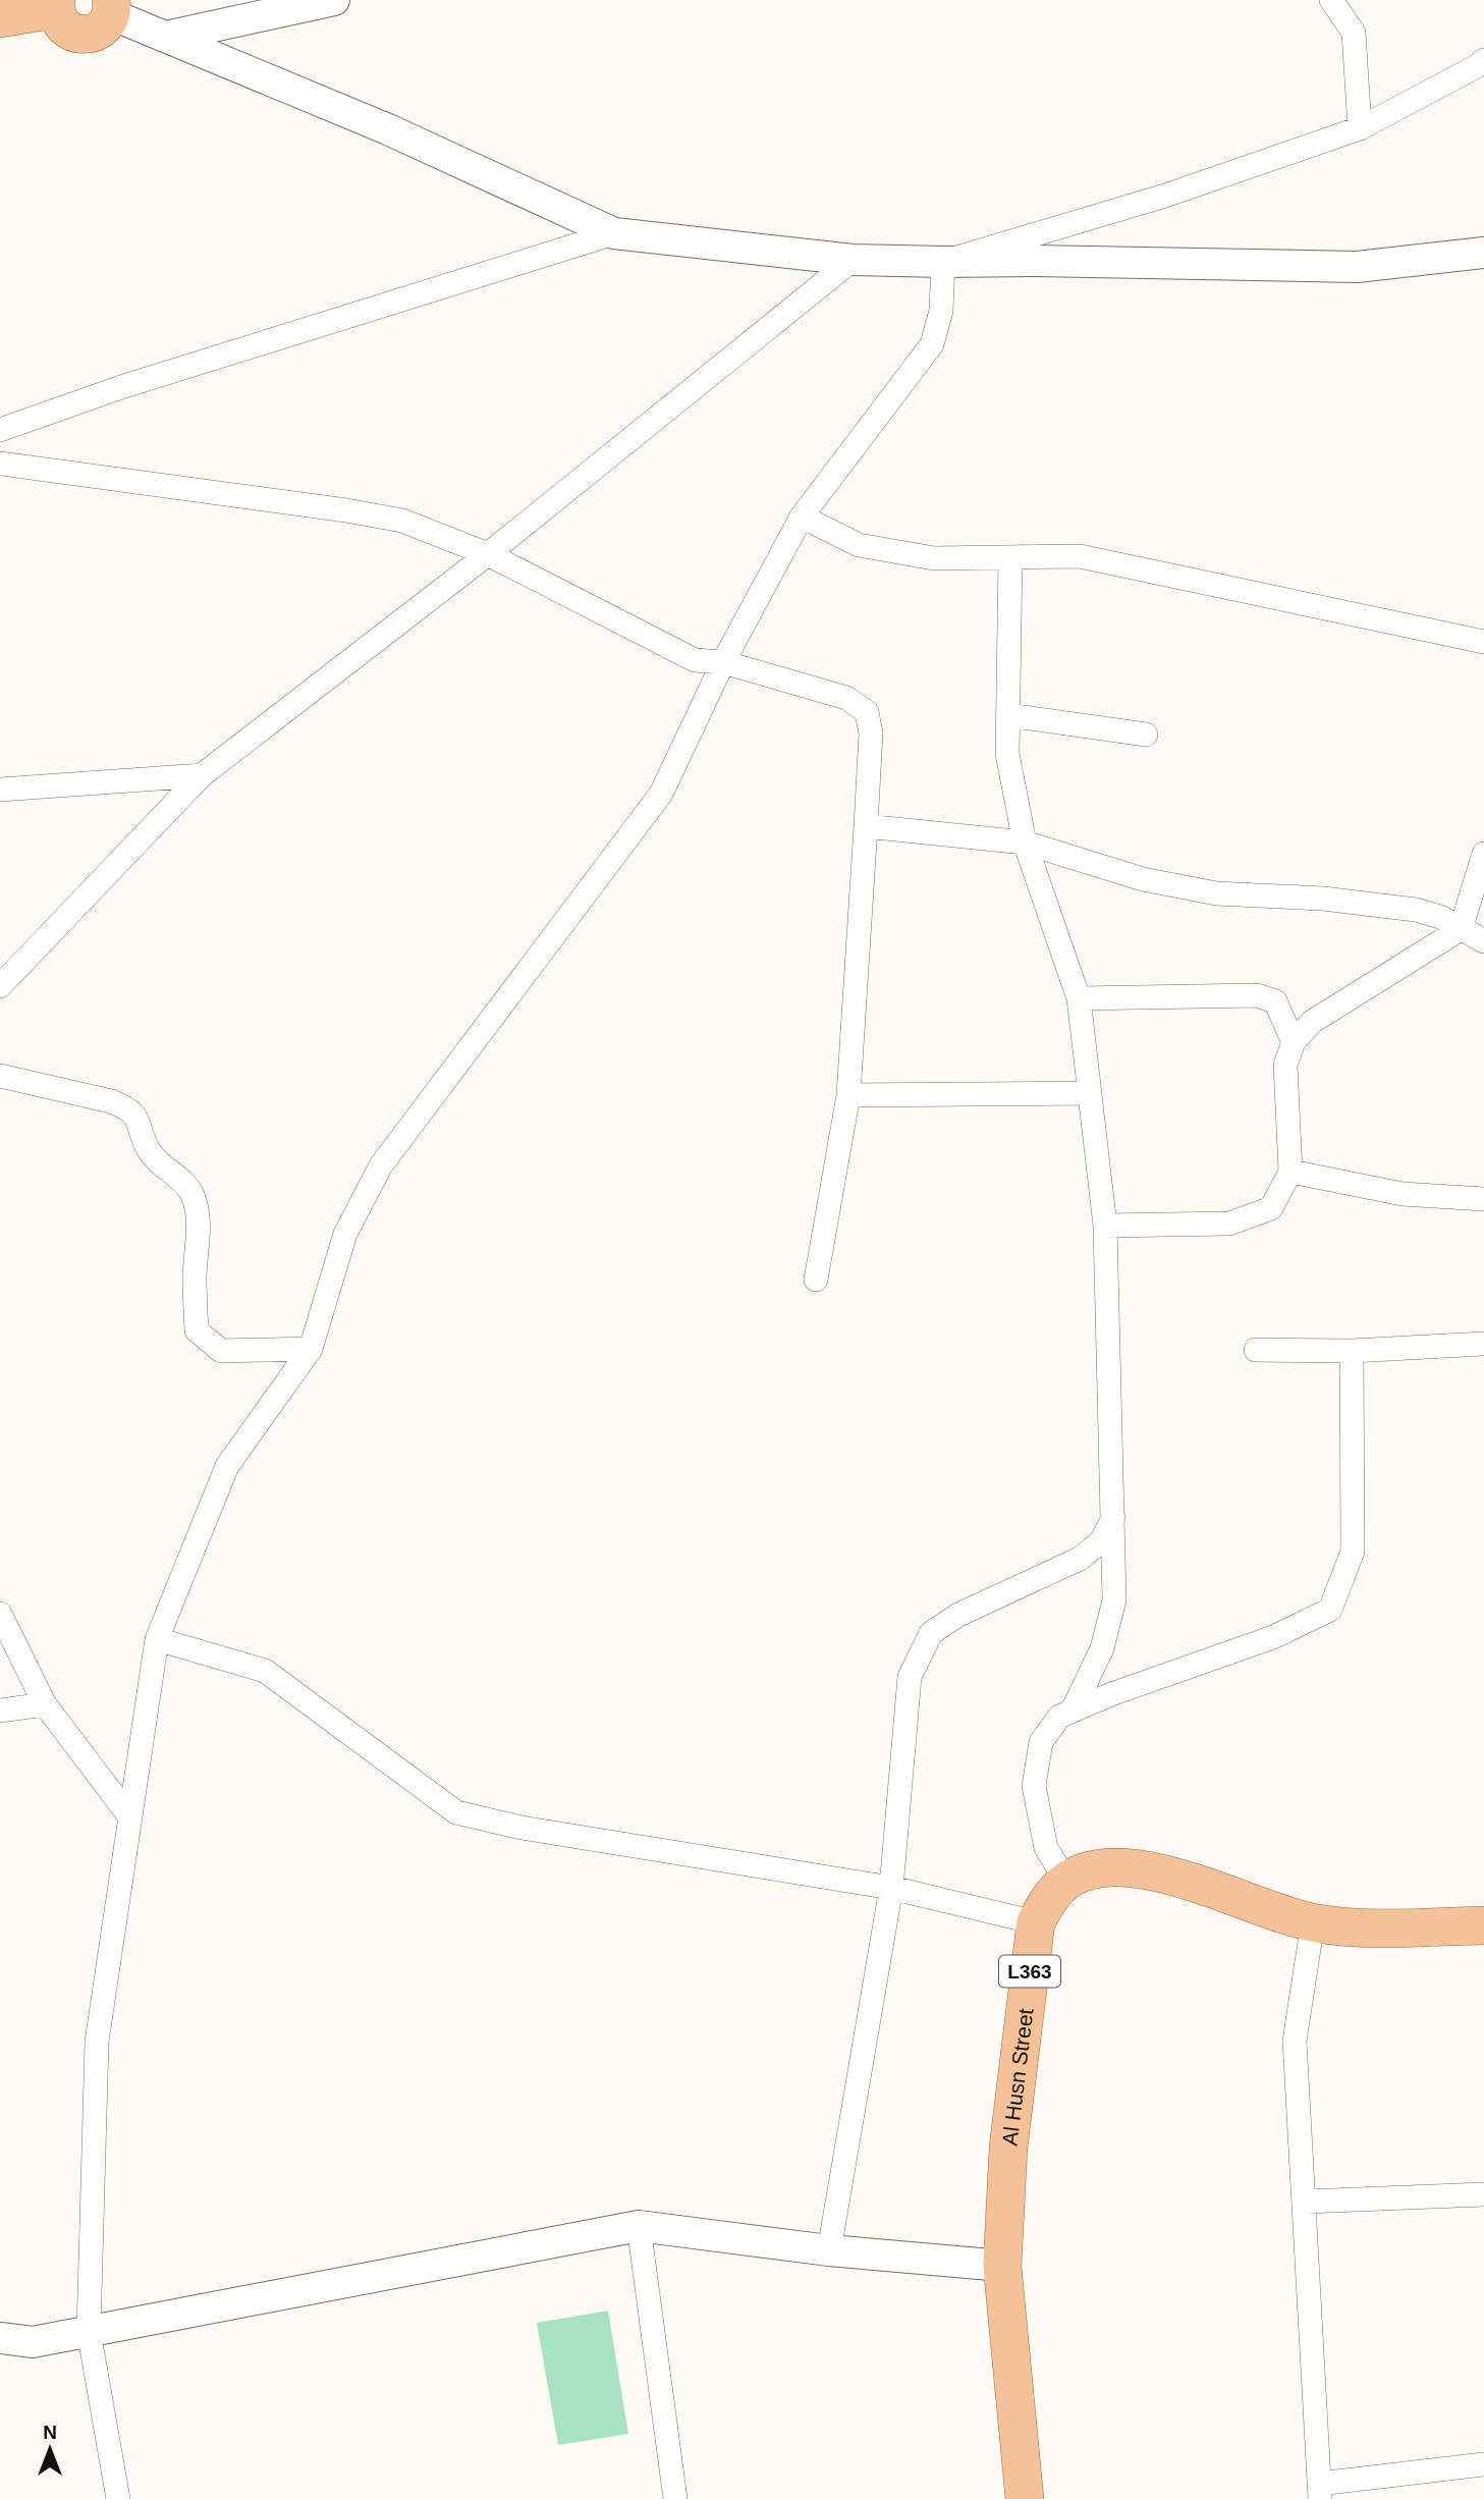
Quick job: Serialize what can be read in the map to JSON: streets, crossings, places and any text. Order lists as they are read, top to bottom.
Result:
{
  "streets": {
    "main road": ["L363", "Al Husn Street"]
  },
  "north": "top"
}
